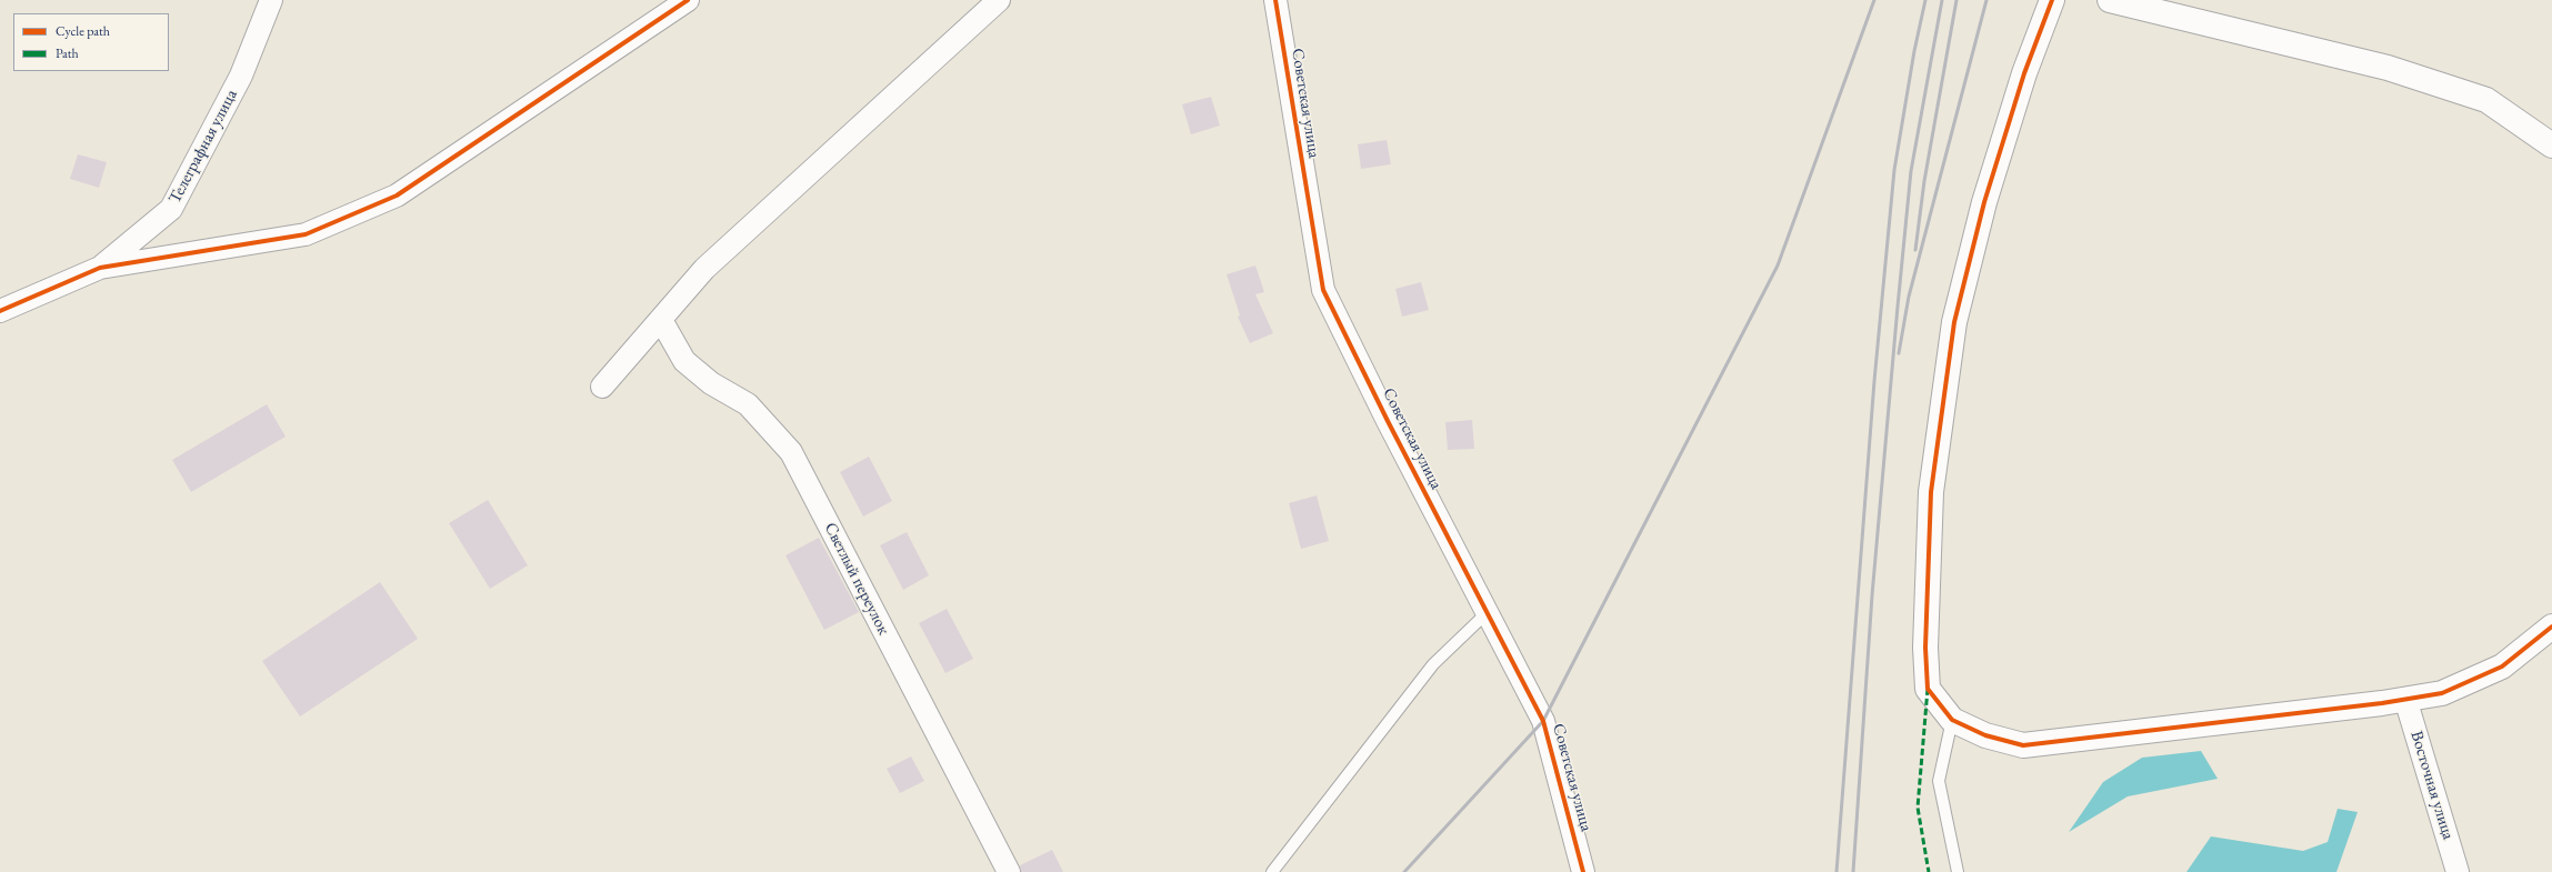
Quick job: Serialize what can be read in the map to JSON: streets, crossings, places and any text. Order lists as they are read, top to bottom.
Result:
{
  "streets": {
    "street": [
      "Советская улица",
      "Телеграфная улица",
      "Светлый переулок",
      "Восточная улица"
    ]
  },
  "legend": ["Cycle path", "Path"]
}
